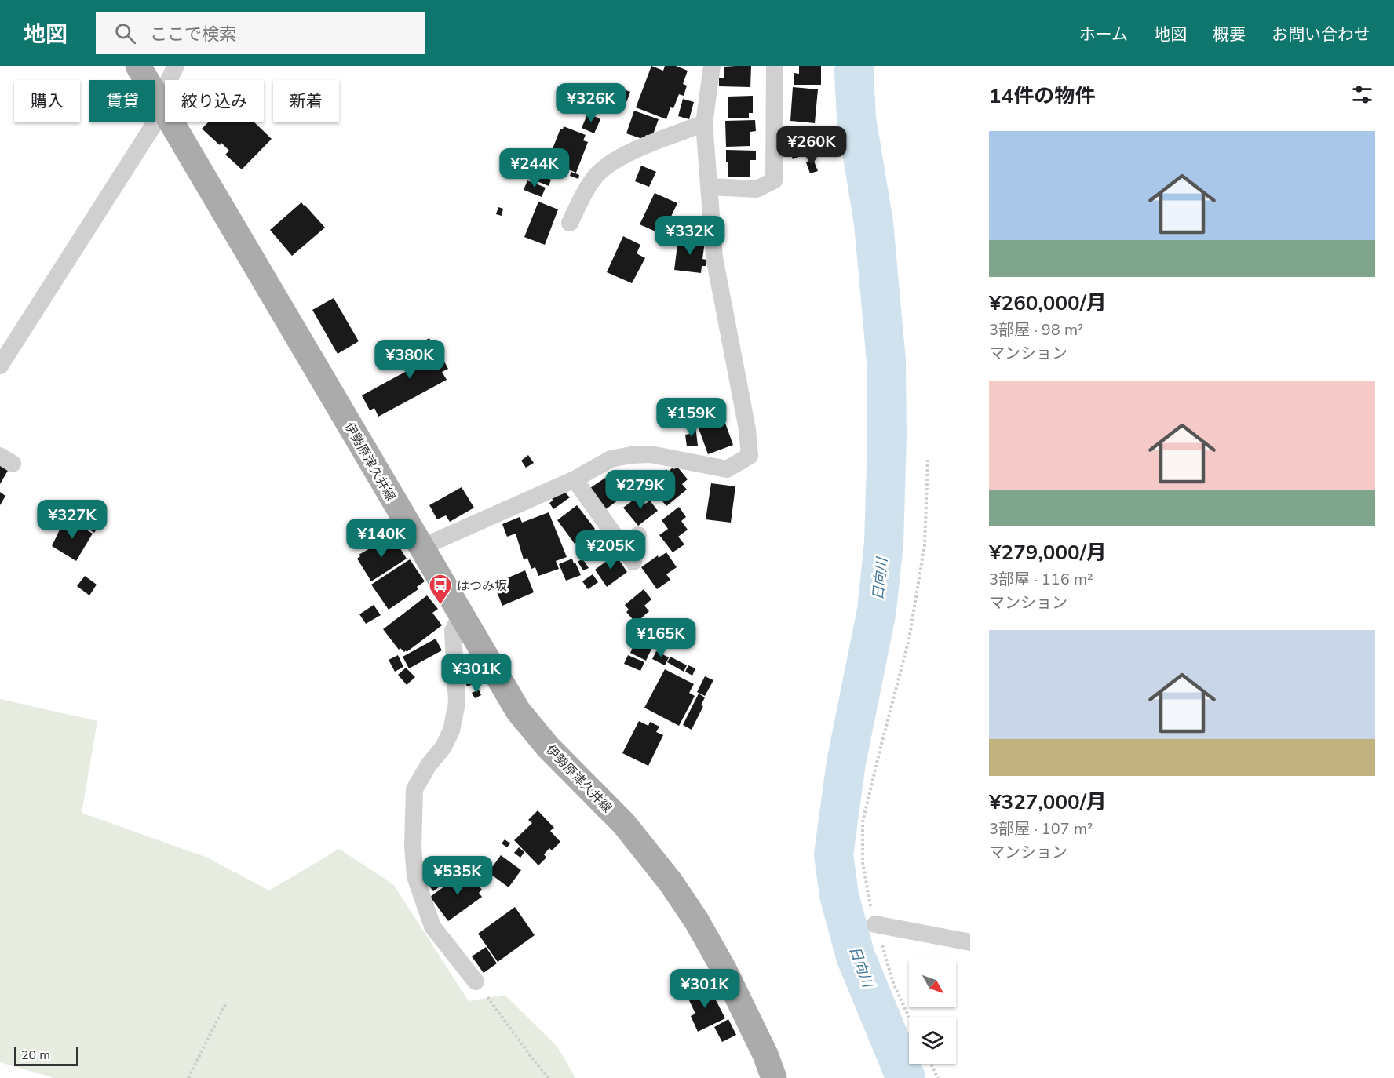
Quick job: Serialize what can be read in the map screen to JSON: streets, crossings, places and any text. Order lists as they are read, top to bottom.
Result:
{
  "streets": {
    "main road": ["伊勢原津久井線"]
  },
  "water": ["日向川"],
  "places": {
    "bus stop": ["はつみ坂"]
  },
  "scale_bar": "20 m",
  "north": "bottom right",
  "page": {
    "header": "地図",
    "search": "ここで検索",
    "nav": [
      "ホーム",
      "地図",
      "概要",
      "お問い合わせ"
    ],
    "heading": "14件の物件",
    "chip": [
      "購入",
      "賃貸",
      "絞り込み",
      "新着"
    ],
    "price": [
      "¥326K",
      "¥260K",
      "¥244K",
      "¥332K",
      "¥380K",
      "¥159K",
      "¥279K",
      "¥327K",
      "¥140K",
      "¥205K",
      "¥165K",
      "¥301K",
      "¥535K",
      "¥301K"
    ],
    "list": [
      {
        "name": "¥260,000/月",
        "note": "3部屋 · 98 m² · マンション"
      },
      {
        "name": "¥279,000/月",
        "note": "3部屋 · 116 m² · マンション"
      },
      {
        "name": "¥327,000/月",
        "note": "3部屋 · 107 m² · マンション"
      }
    ],
    "scale": "20 m"
  }
}
